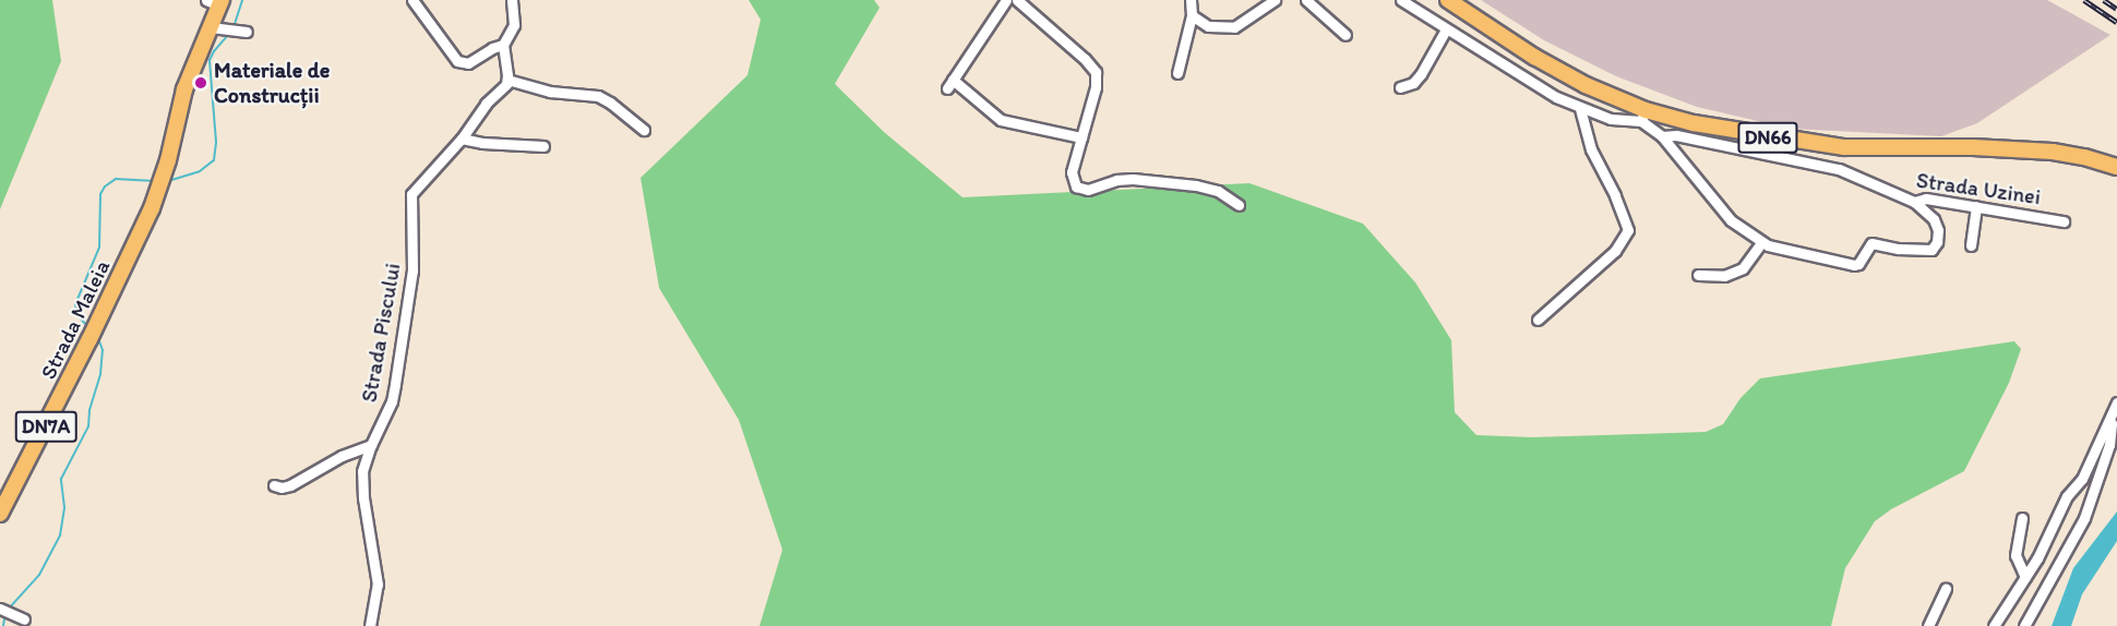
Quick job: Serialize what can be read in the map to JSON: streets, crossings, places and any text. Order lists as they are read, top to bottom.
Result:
{
  "streets": {
    "main road": ["DN66", "Strada Maleia", "DN7A"],
    "street": ["Strada Uzinei", "Strada Piscului"]
  },
  "crossings": [
    ["Strada Maleia", "DN7A"]
  ],
  "places": ["Materiale de Construcții"]
}
